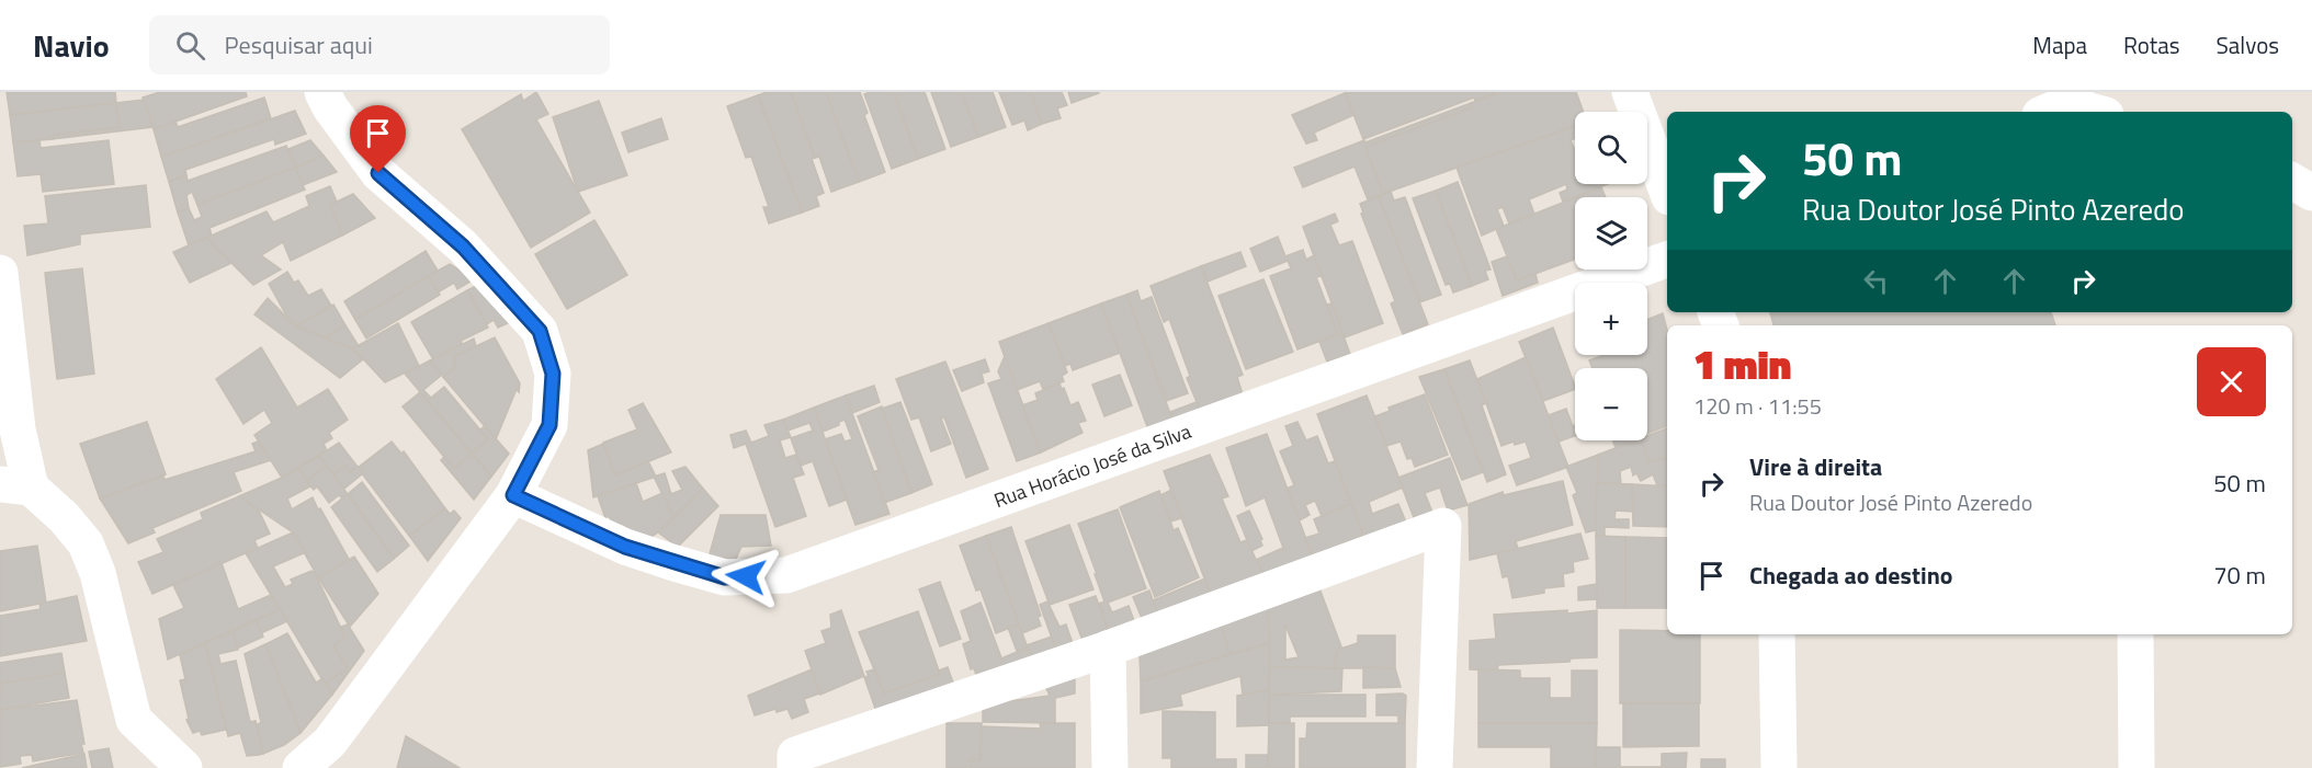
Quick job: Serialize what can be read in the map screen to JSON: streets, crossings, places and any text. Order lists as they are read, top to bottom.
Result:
{
  "streets": {
    "street": ["Rua Horácio José da Silva"]
  },
  "page": {
    "header": "Navio",
    "search": "Pesquisar aqui",
    "nav": ["Mapa", "Rotas", "Salvos"],
    "map_buttons": ["+", "−"],
    "turn": ["50 m", "Rua Doutor José Pinto Azeredo"],
    "heading": ["1 min", "120 m · 11:55"],
    "list": [
      {
        "name": "Vire à direita",
        "note": "Rua Doutor José Pinto Azeredo",
        "value": "50 m"
      },
      {
        "name": "Chegada ao destino",
        "value": "70 m"
      }
    ]
  }
}
